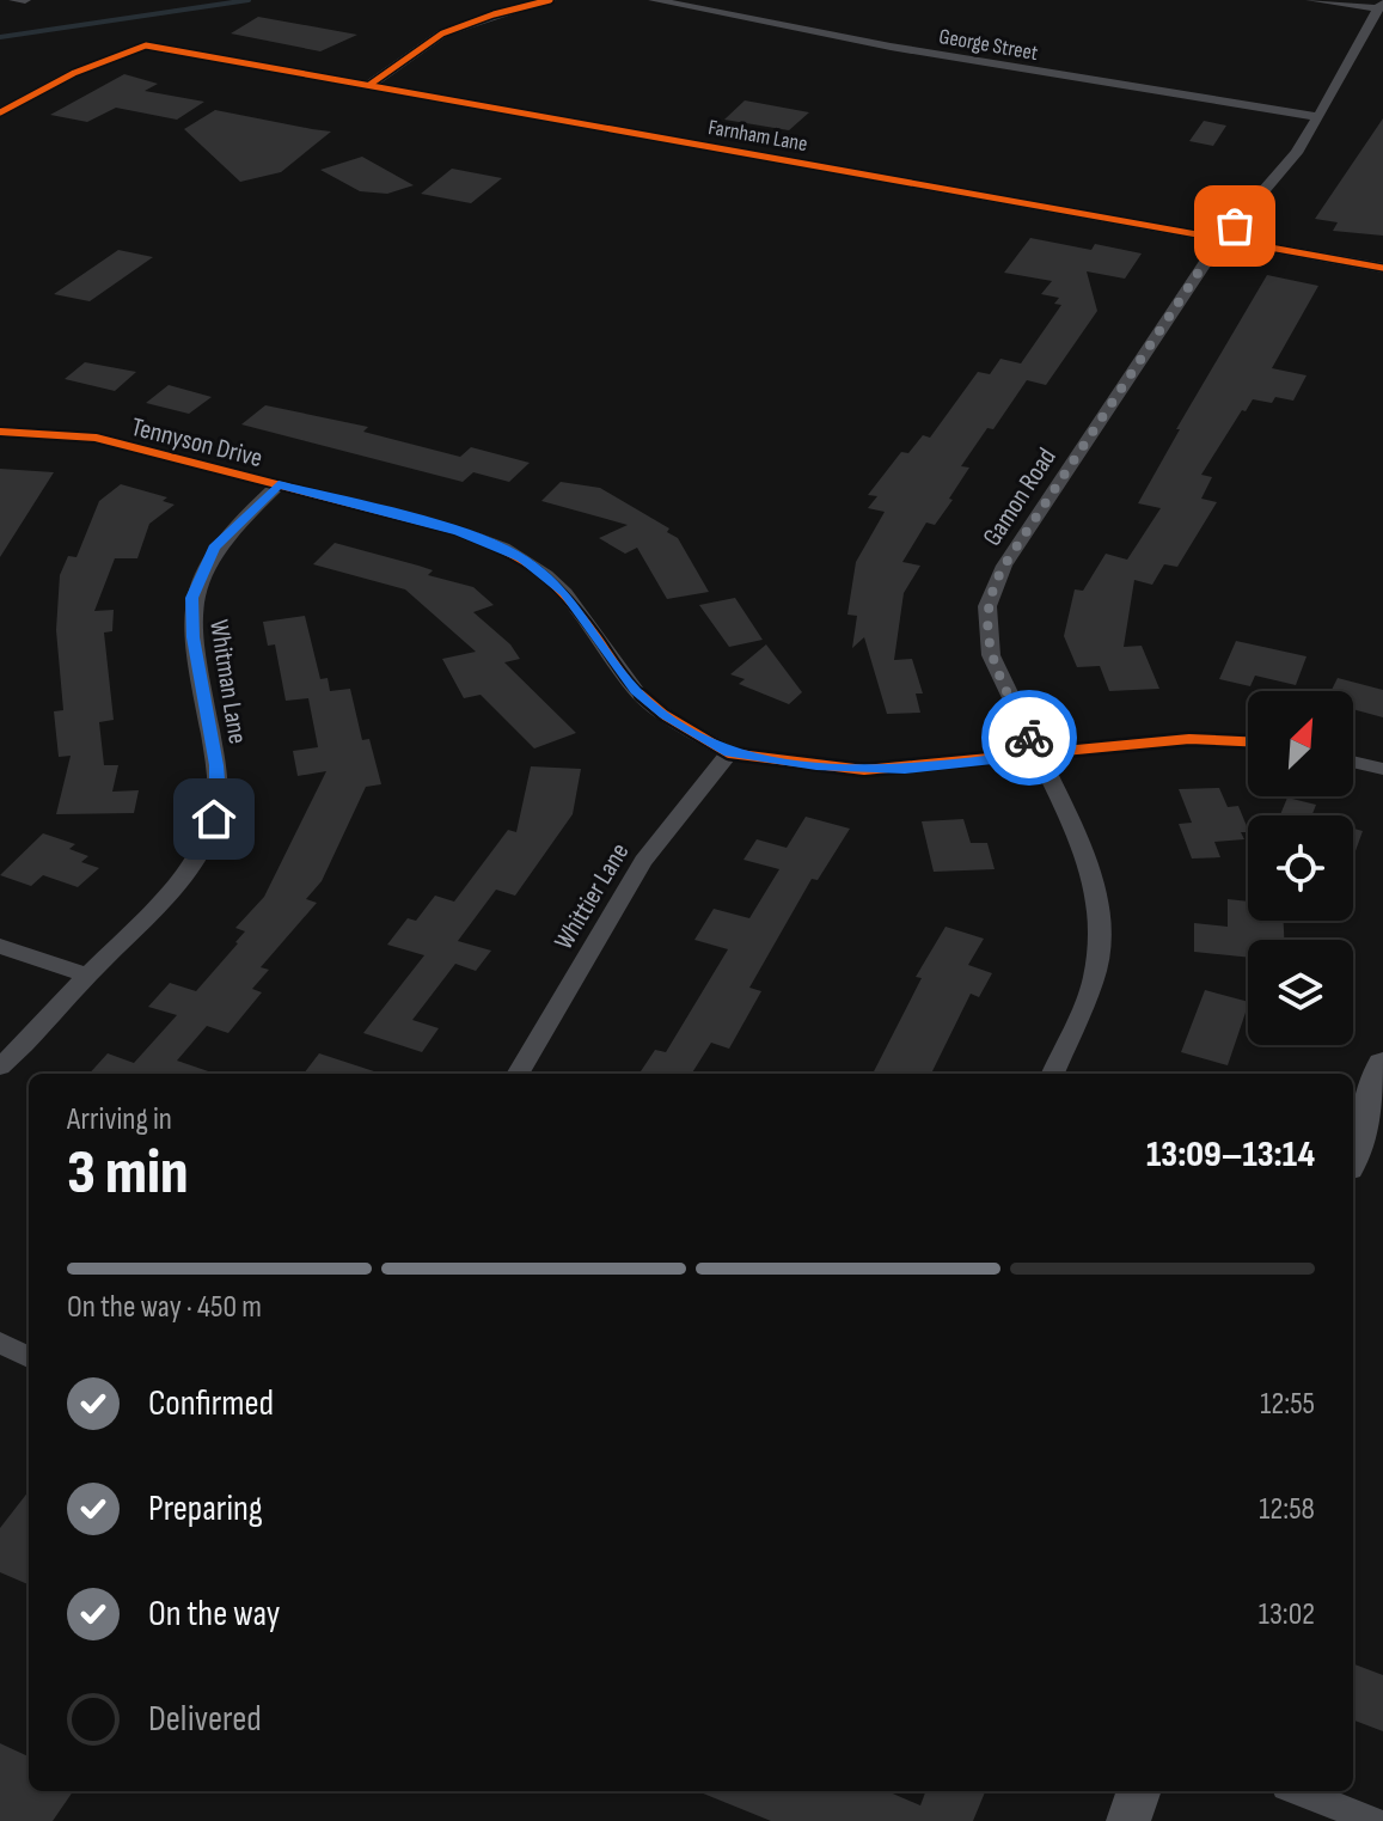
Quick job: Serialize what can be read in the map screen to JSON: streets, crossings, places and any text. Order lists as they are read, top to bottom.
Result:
{
  "streets": {
    "street": [
      "George Street",
      "Farnham Lane",
      "Tennyson Drive",
      "Gamon Road",
      "Whitman Lane",
      "Whittier Lane"
    ]
  },
  "crossings": [
    ["George Street", "Gamon Road"],
    ["Farnham Lane", "Gamon Road"],
    ["Tennyson Drive", "Gamon Road"],
    ["Tennyson Drive", "Whitman Lane"],
    ["Tennyson Drive", "Whittier Lane"]
  ],
  "north": "top right",
  "page": {
    "heading": ["3 min", "Arriving in", "13:09–13:14"],
    "bar": "On the way · 450 m",
    "list": [
      ["Confirmed", "12:55"],
      ["Preparing", "12:58"],
      ["On the way", "13:02"],
      "Delivered"
    ]
  }
}
